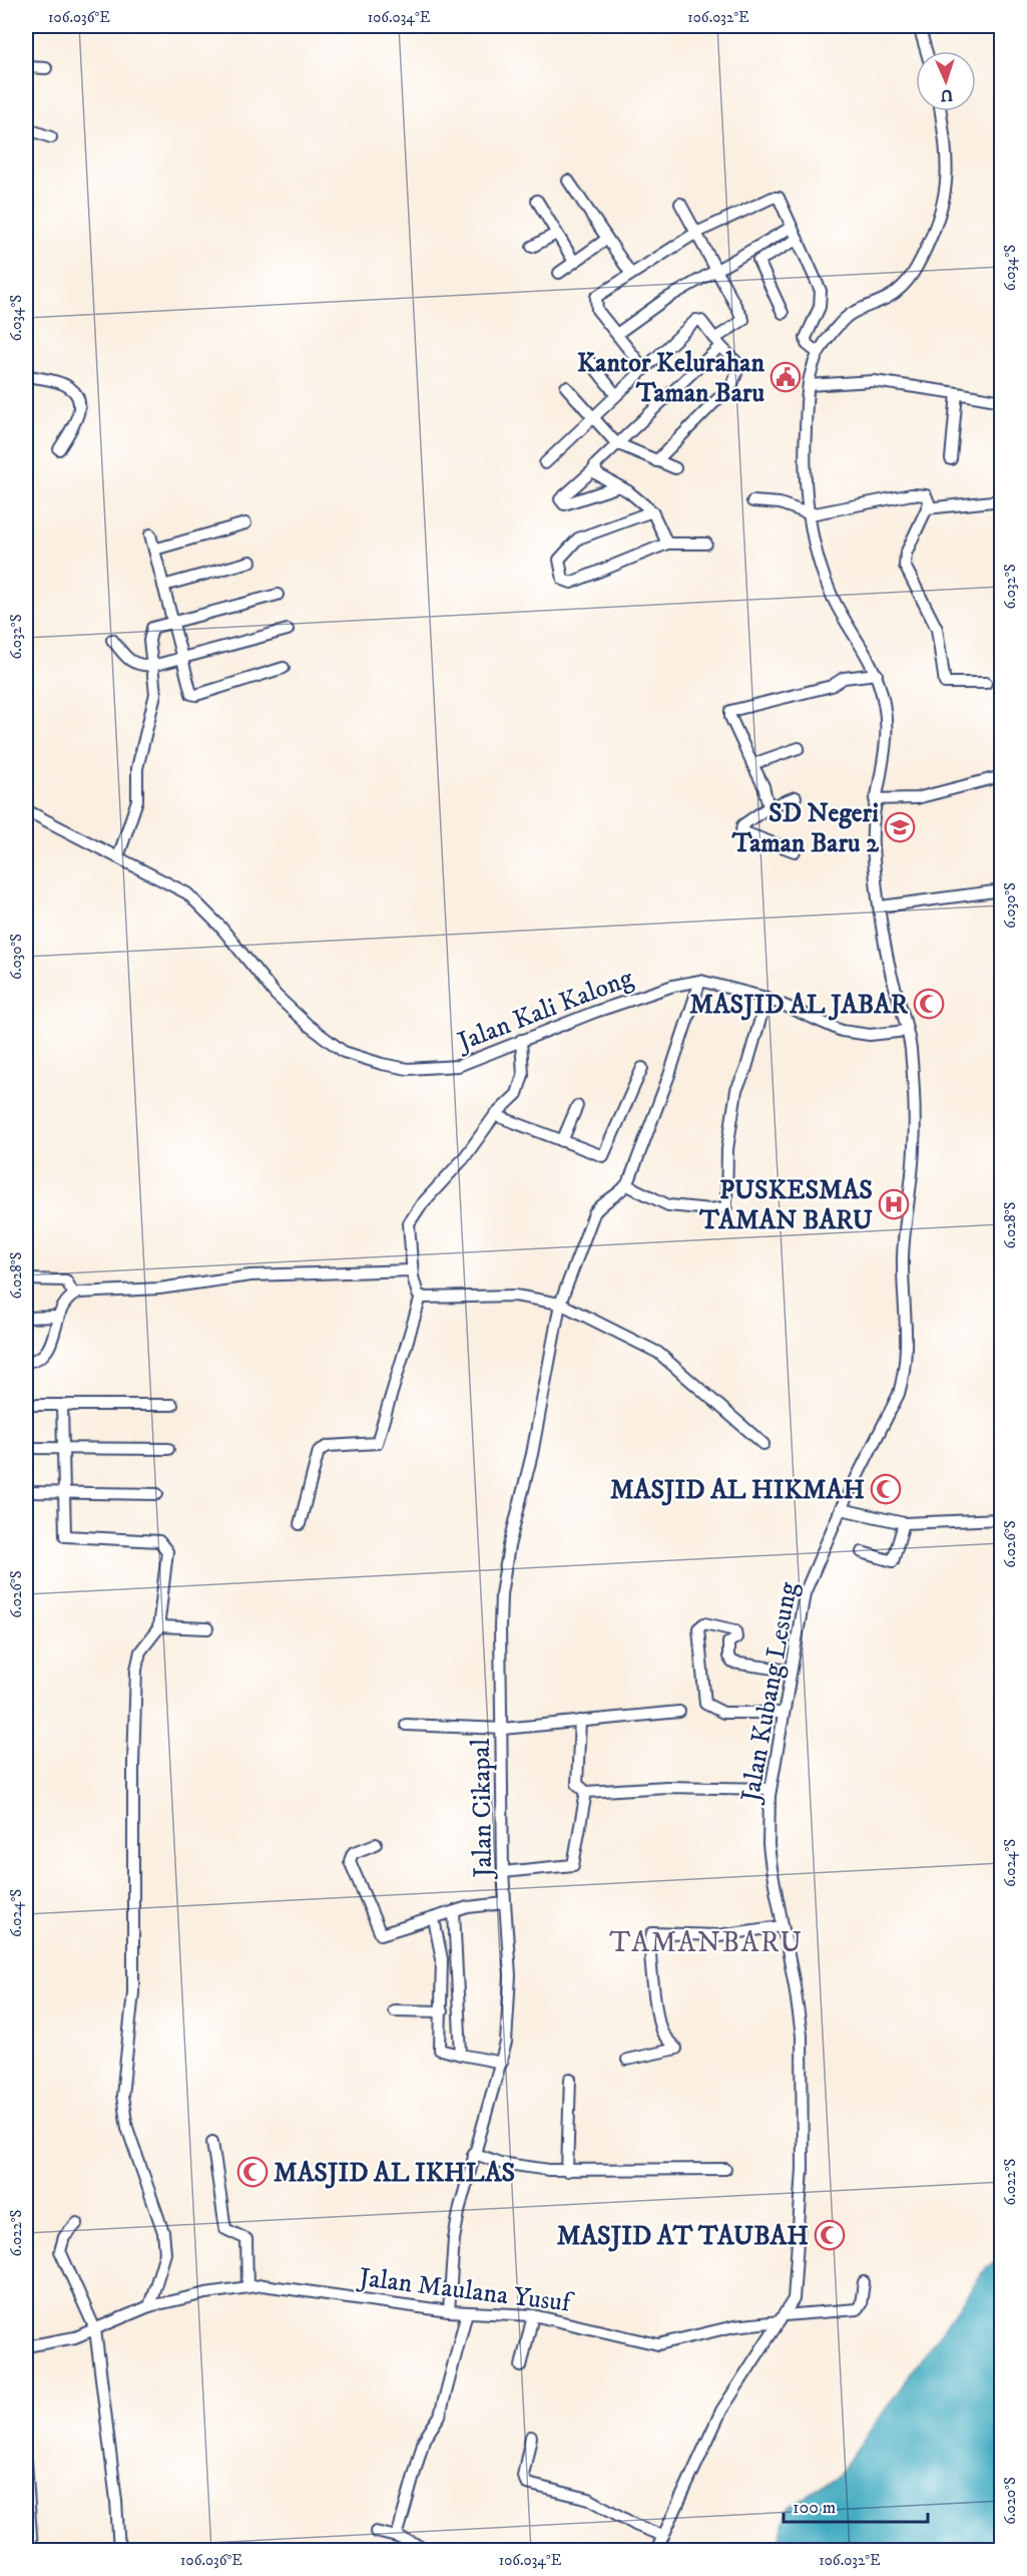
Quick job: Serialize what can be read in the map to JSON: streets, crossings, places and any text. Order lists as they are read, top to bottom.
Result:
{
  "streets": {
    "street": [
      "Jalan Kali Kalong",
      "Jalan Kubang Lesung",
      "Jalan Cikapal",
      "Jalan Maulana Yusuf"
    ]
  },
  "crossings": [
    ["Jalan Kali Kalong", "Jalan Kubang Lesung"],
    ["Jalan Kubang Lesung", "Jalan Maulana Yusuf"],
    ["Jalan Cikapal", "Jalan Maulana Yusuf"]
  ],
  "districts": ["TAMANBARU"],
  "places": {
    "public building": ["Kantor Kelurahan Taman Baru"],
    "school or university": ["SD Negeri Taman Baru 2"],
    "mosque": [
      "MASJID AL JABAR",
      "MASJID AL HIKMAH",
      "MASJID AL IKHLAS",
      "MASJID AT TAUBAH"
    ],
    "hospital": ["PUSKESMAS TAMAN BARU"]
  },
  "scale_bar": "100 m",
  "north": "bottom",
  "coordinates": [
    "106.036°E",
    "106.034°E",
    "106.032°E",
    "6.034°S",
    "6.032°S",
    "6.030°S",
    "6.028°S",
    "6.026°S",
    "6.024°S",
    "6.022°S",
    "6.020°S"
  ]
}
